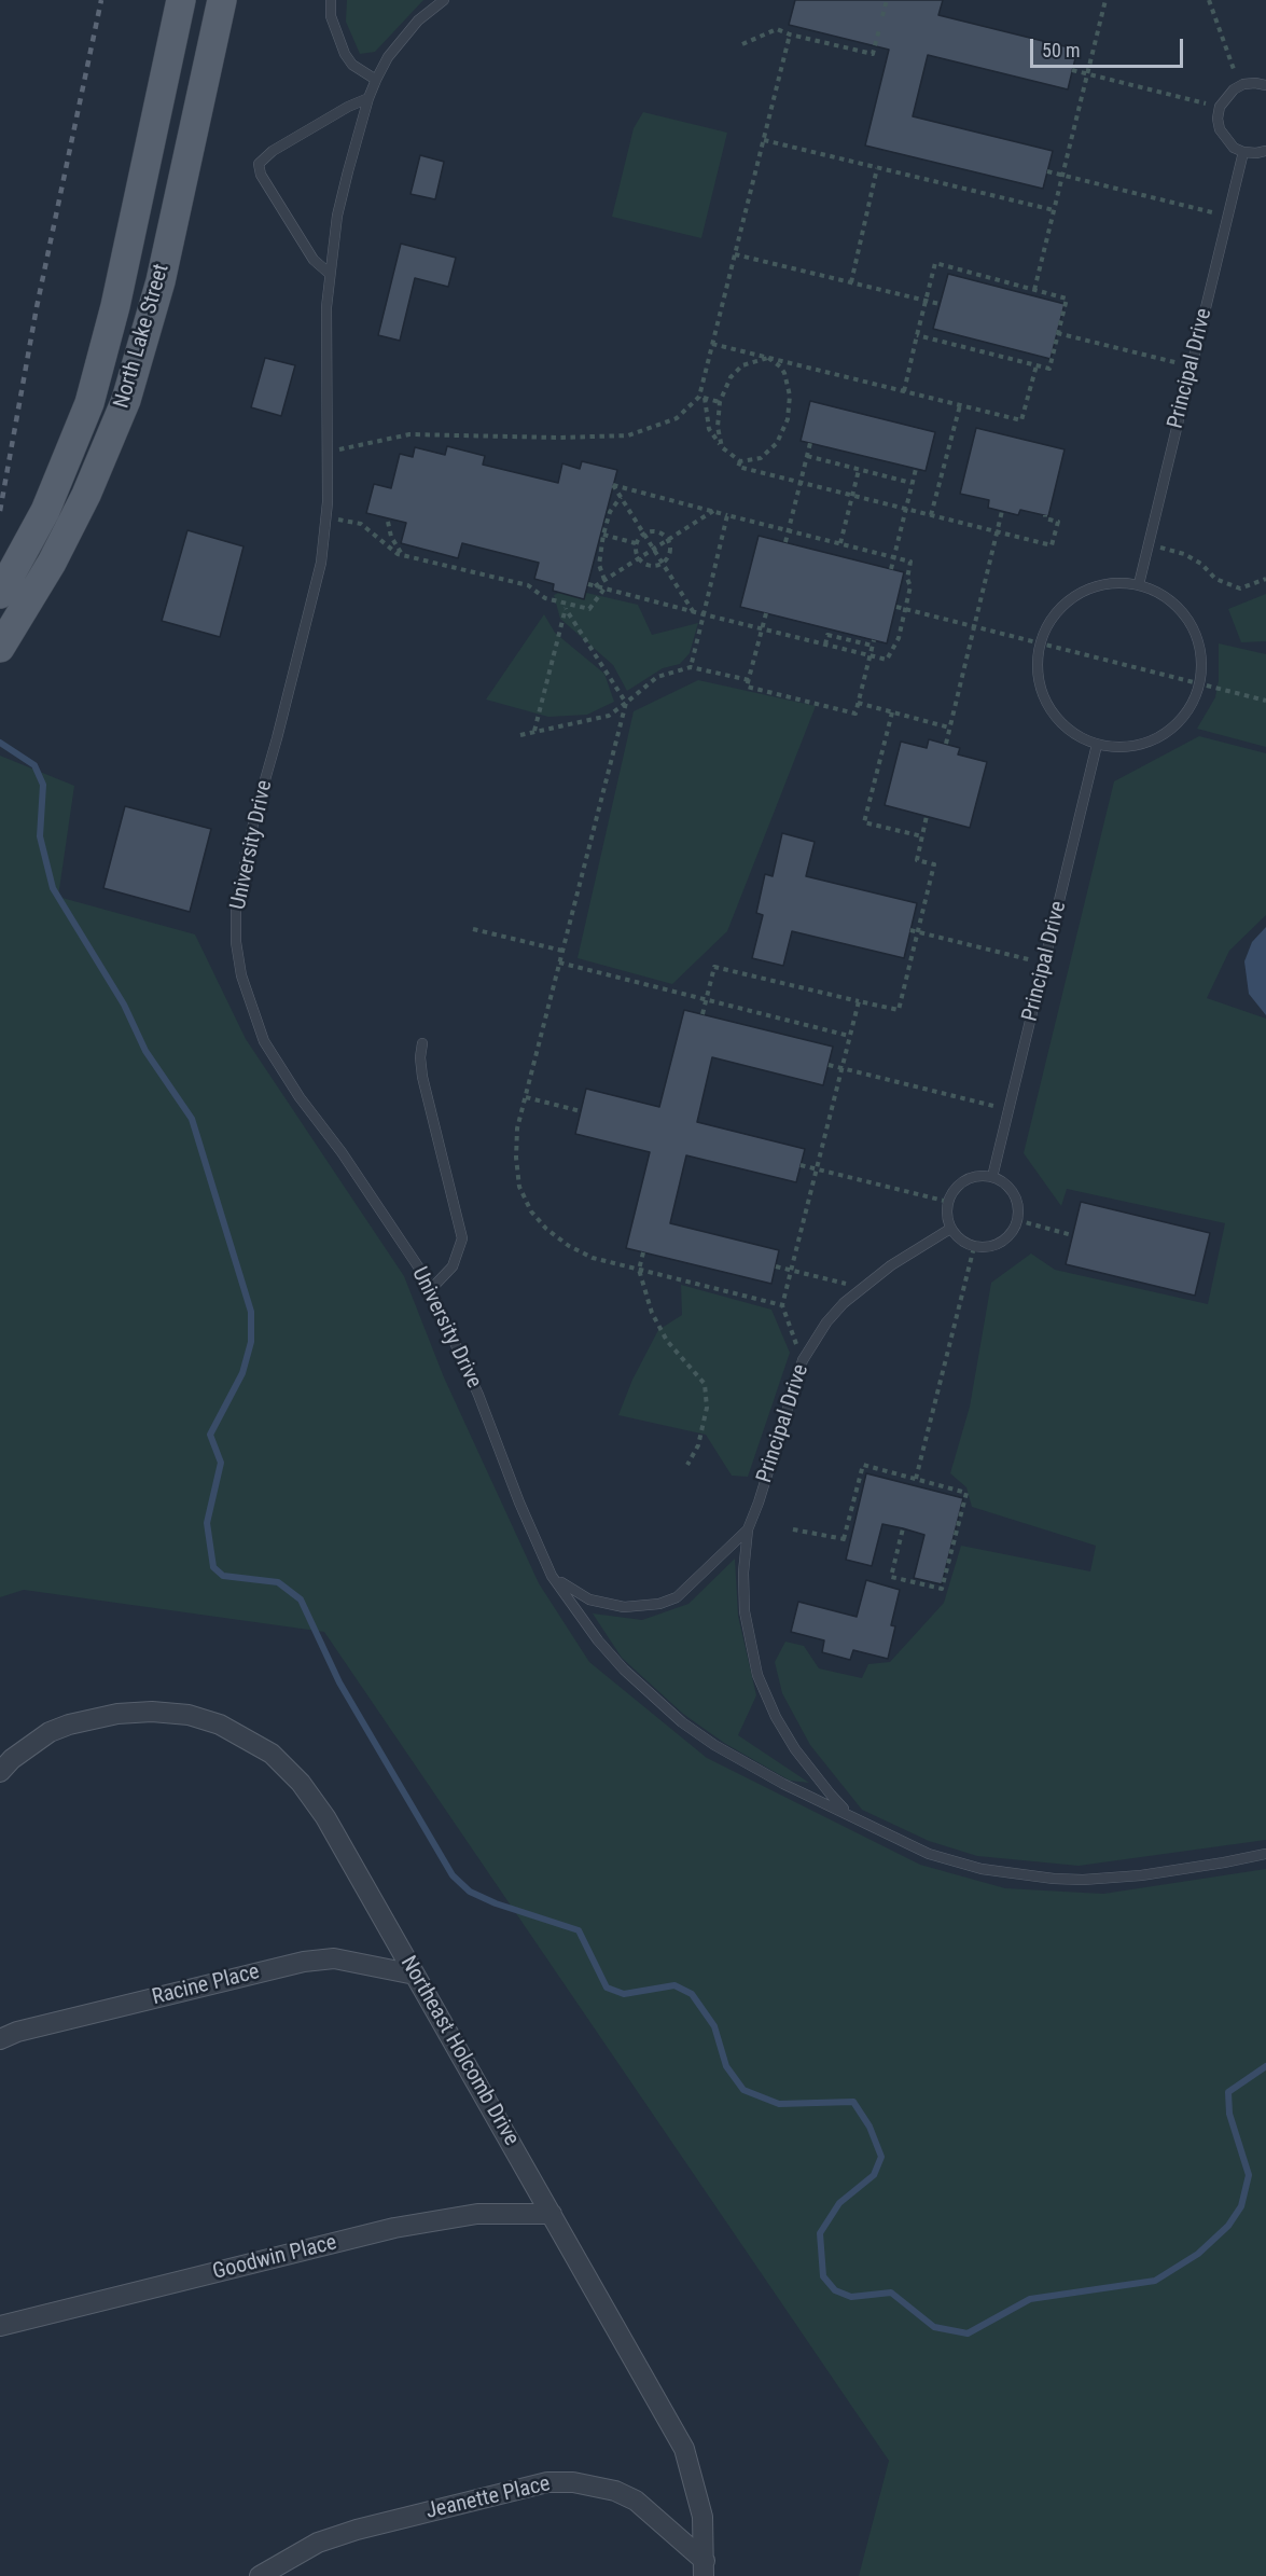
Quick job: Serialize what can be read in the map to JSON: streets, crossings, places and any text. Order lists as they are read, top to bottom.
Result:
{
  "streets": {
    "main road": ["North Lake Street"],
    "street": [
      "Racine Place",
      "Northeast Holcomb Drive",
      "Goodwin Place",
      "Jeanette Place"
    ],
    "lane": ["Principal Drive", "University Drive"]
  },
  "crossings": [
    ["Racine Place", "Northeast Holcomb Drive"],
    ["Northeast Holcomb Drive", "Goodwin Place"],
    ["Northeast Holcomb Drive", "Jeanette Place"]
  ],
  "scale_bar": "50 m"
}
